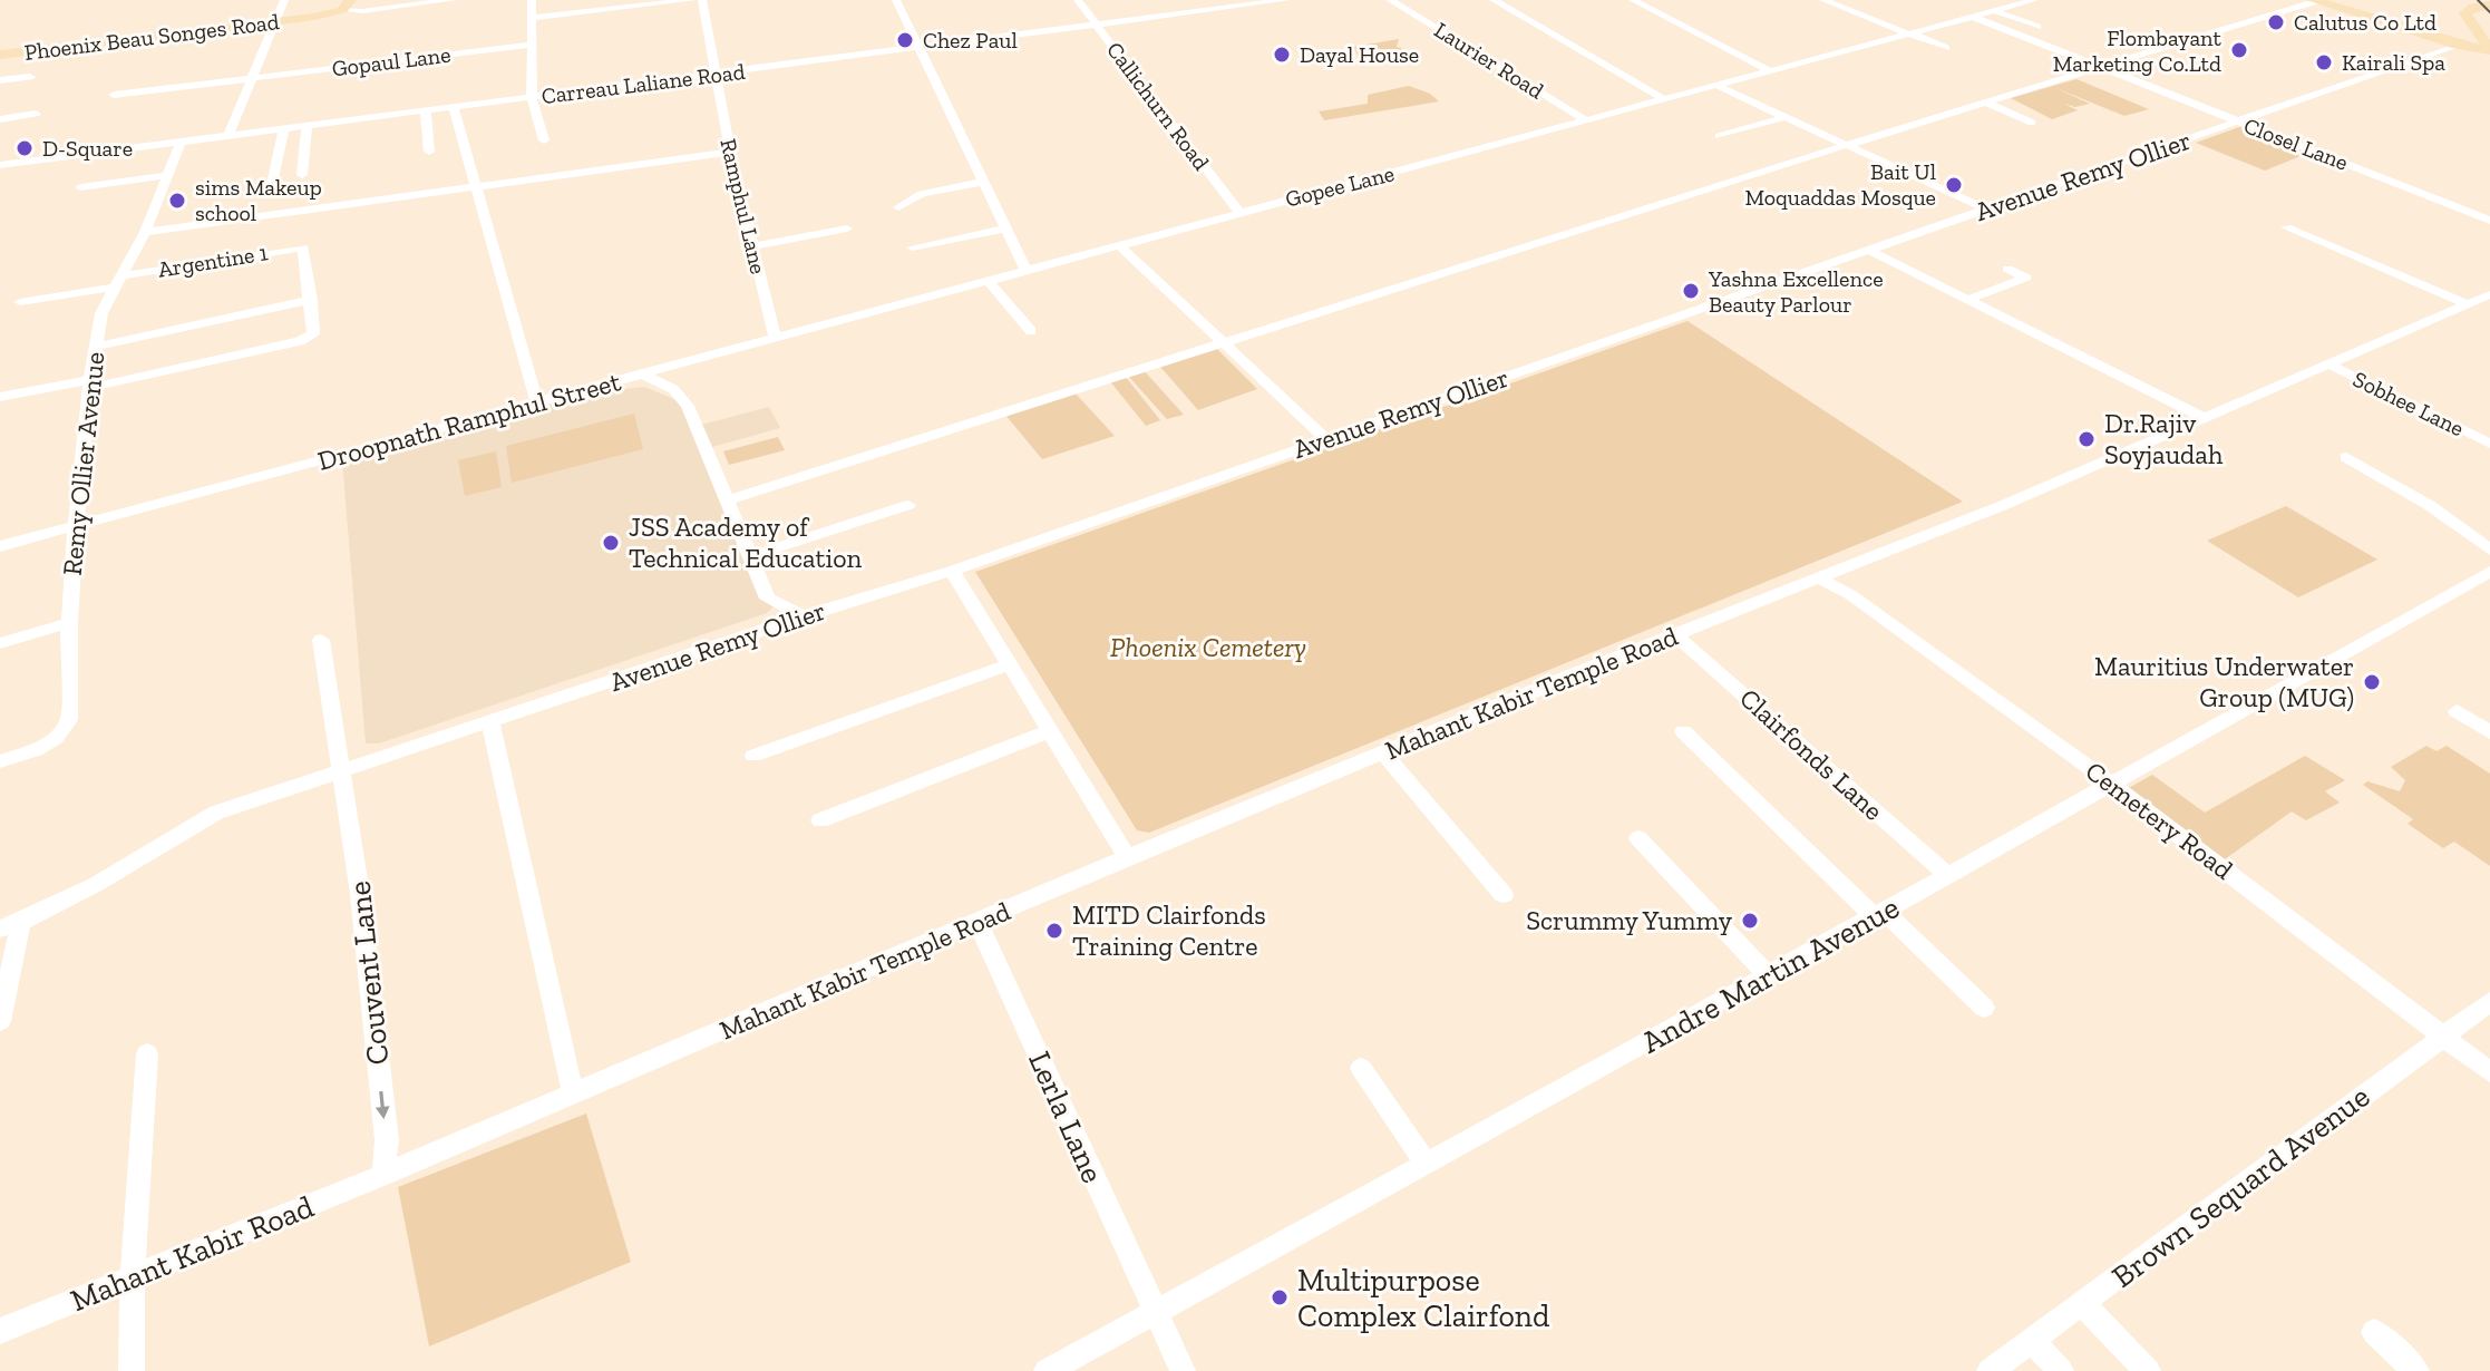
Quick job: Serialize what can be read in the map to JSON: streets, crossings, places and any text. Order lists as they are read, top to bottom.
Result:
{
  "streets": {
    "main road": ["Phoenix Beau Songes Road"],
    "street": [
      "Laurier Road",
      "Gopaul Lane",
      "Carreau Laliane Road",
      "Callichurn Road",
      "Closel Lane",
      "Avenue Remy Ollier",
      "Gopee Lane",
      "Ramphul Lane",
      "Argentine 1",
      "Sobhee Lane",
      "Droopnath Ramphul Street",
      "Remy Ollier Avenue",
      "Mahant Kabir Temple Road",
      "Clairfonds Lane",
      "Cemetery Road",
      "Couvent Lane",
      "Andre Martin Avenue",
      "Lerla Lane",
      "Brown Sequard Avenue",
      "Mahant Kabir Road"
    ]
  },
  "crossings": [
    ["Laurier Road", "Gopee Lane"],
    ["Carreau Laliane Road", "Callichurn Road"],
    ["Carreau Laliane Road", "Ramphul Lane"],
    ["Carreau Laliane Road", "Remy Ollier Avenue"],
    ["Callichurn Road", "Gopee Lane"],
    ["Closel Lane", "Avenue Remy Ollier"],
    ["Closel Lane", "Gopee Lane"],
    ["Avenue Remy Ollier", "Droopnath Ramphul Street"],
    ["Avenue Remy Ollier", "Couvent Lane"],
    ["Gopee Lane", "Ramphul Lane"],
    ["Gopee Lane", "Droopnath Ramphul Street"],
    ["Argentine 1", "Remy Ollier Avenue"],
    ["Sobhee Lane", "Mahant Kabir Temple Road"],
    ["Droopnath Ramphul Street", "Remy Ollier Avenue"],
    ["Mahant Kabir Temple Road", "Clairfonds Lane"],
    ["Mahant Kabir Temple Road", "Cemetery Road"],
    ["Mahant Kabir Temple Road", "Couvent Lane"],
    ["Mahant Kabir Temple Road", "Lerla Lane"],
    ["Mahant Kabir Temple Road", "Mahant Kabir Road"],
    ["Clairfonds Lane", "Andre Martin Avenue"],
    ["Cemetery Road", "Andre Martin Avenue"],
    ["Cemetery Road", "Brown Sequard Avenue"],
    ["Couvent Lane", "Mahant Kabir Road"],
    ["Andre Martin Avenue", "Lerla Lane"]
  ],
  "one_way": ["Couvent Lane"],
  "parks": ["Phoenix Cemetery"],
  "places": [
    "Calutus Co Ltd",
    "Chez Paul",
    "Flombayant Marketing Co.Ltd",
    "Dayal House",
    "Kairali Spa",
    "D-Square",
    "Bait Ul Moquaddas Mosque",
    "sims Makeup school",
    "Yashna Excellence Beauty Parlour",
    "Dr.Rajiv Soyjaudah",
    "JSS Academy of Technical Education",
    "Mauritius Underwater Group (MUG)",
    "Scrummy Yummy",
    "MITD Clairfonds Training Centre",
    "Multipurpose Complex Clairfond"
  ]
}
